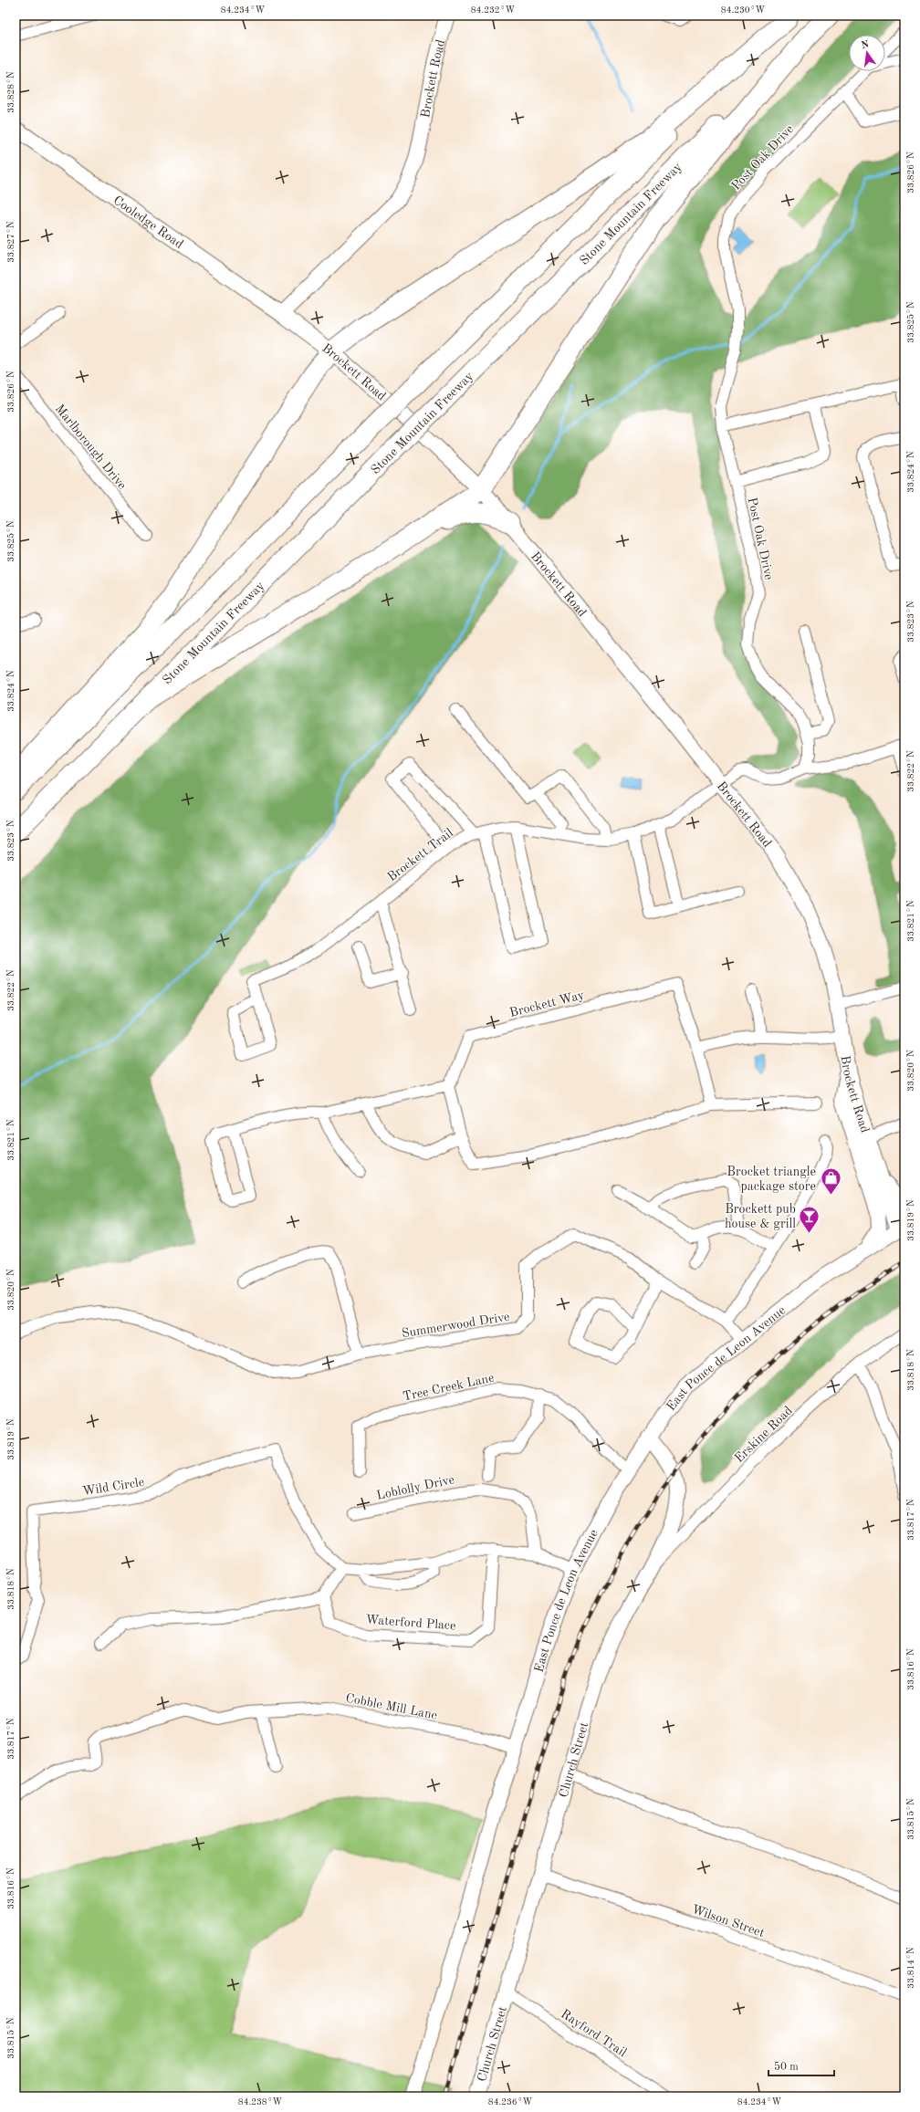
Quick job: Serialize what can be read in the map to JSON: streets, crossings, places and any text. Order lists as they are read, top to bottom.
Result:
{
  "streets": {
    "highway": ["Stone Mountain Freeway"],
    "street": [
      "Brockett Road",
      "Post Oak Drive",
      "Cooledge Road",
      "Marlborough Drive",
      "Brockett Trail",
      "Brockett Way",
      "Summerwood Drive",
      "East Ponce de Leon Avenue",
      "Tree Creek Lane",
      "Erskine Road",
      "Wild Circle",
      "Loblolly Drive",
      "Waterford Place",
      "Cobble Mill Lane",
      "Church Street",
      "Wilson Street",
      "Rayford Trail"
    ]
  },
  "crossings": [
    ["Brockett Road", "Cooledge Road"],
    ["Brockett Road", "Brockett Trail"],
    ["Brockett Road", "East Ponce de Leon Avenue"],
    ["Summerwood Drive", "East Ponce de Leon Avenue"],
    ["East Ponce de Leon Avenue", "Tree Creek Lane"],
    ["East Ponce de Leon Avenue", "Cobble Mill Lane"],
    ["East Ponce de Leon Avenue", "Church Street"],
    ["Erskine Road", "Church Street"],
    ["Church Street", "Wilson Street"],
    ["Church Street", "Rayford Trail"]
  ],
  "places": {
    "shop": ["Brocket triangle package store"],
    "bar": ["Brockett pub house & grill"]
  },
  "scale_bar": "50 m",
  "north": "top",
  "coordinates": [
    "84.234°W",
    "84.232°W",
    "84.230°W",
    "33.828°N",
    "33.826°N",
    "33.827°N",
    "33.825°N",
    "33.824°N",
    "33.823°N",
    "33.822°N",
    "33.821°N",
    "33.820°N",
    "33.819°N",
    "33.818°N",
    "33.817°N",
    "33.816°N",
    "33.815°N",
    "33.814°N",
    "84.238°W",
    "84.236°W"
  ]
}
